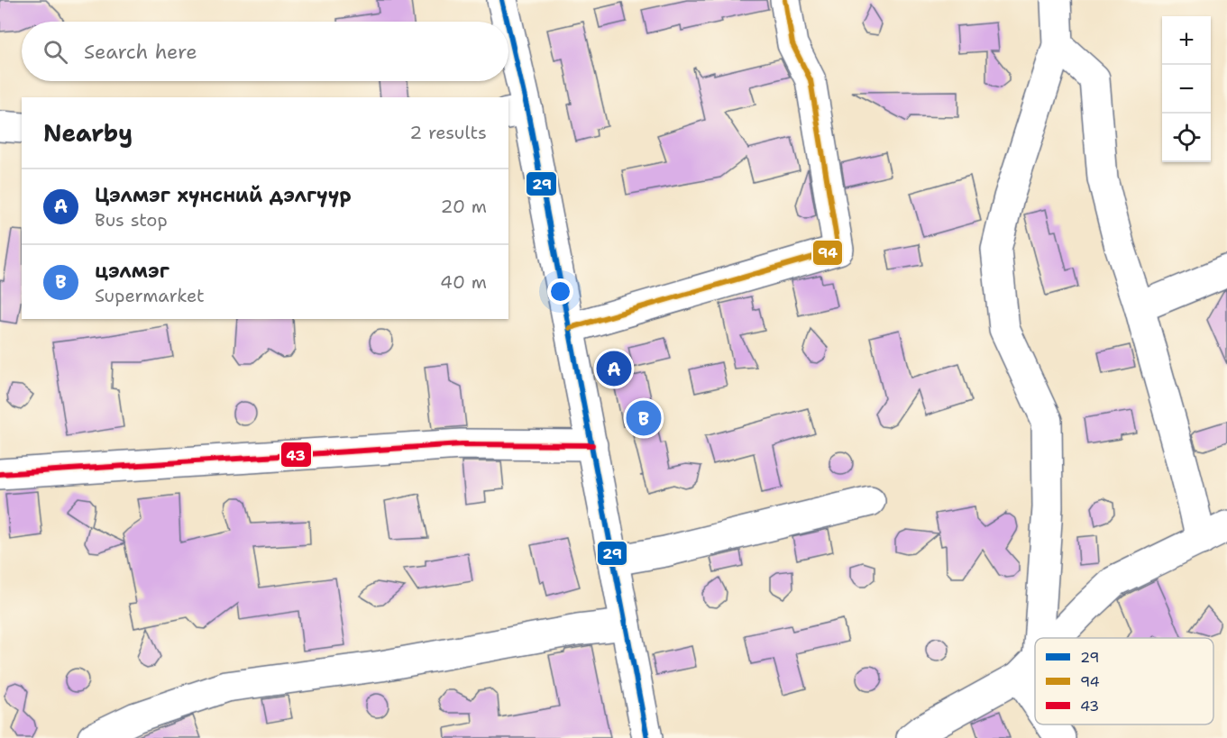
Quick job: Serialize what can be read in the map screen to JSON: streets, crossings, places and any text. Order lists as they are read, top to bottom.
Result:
{
  "lines": ["transit line 29", "transit line 94", "transit line 43"],
  "legend": ["29", "94", "43"],
  "page": {
    "map_buttons": ["+", "−"],
    "search": "Search here",
    "heading": ["Nearby", "2 results"],
    "list": [
      {
        "mark": "A",
        "name": "Цэлмэг хүнсний дэлгүүр",
        "note": "Bus stop",
        "value": "20 m"
      },
      {
        "mark": "B",
        "name": "цэлмэг",
        "note": "Supermarket",
        "value": "40 m"
      }
    ],
    "pins": ["A", "B"]
  }
}
